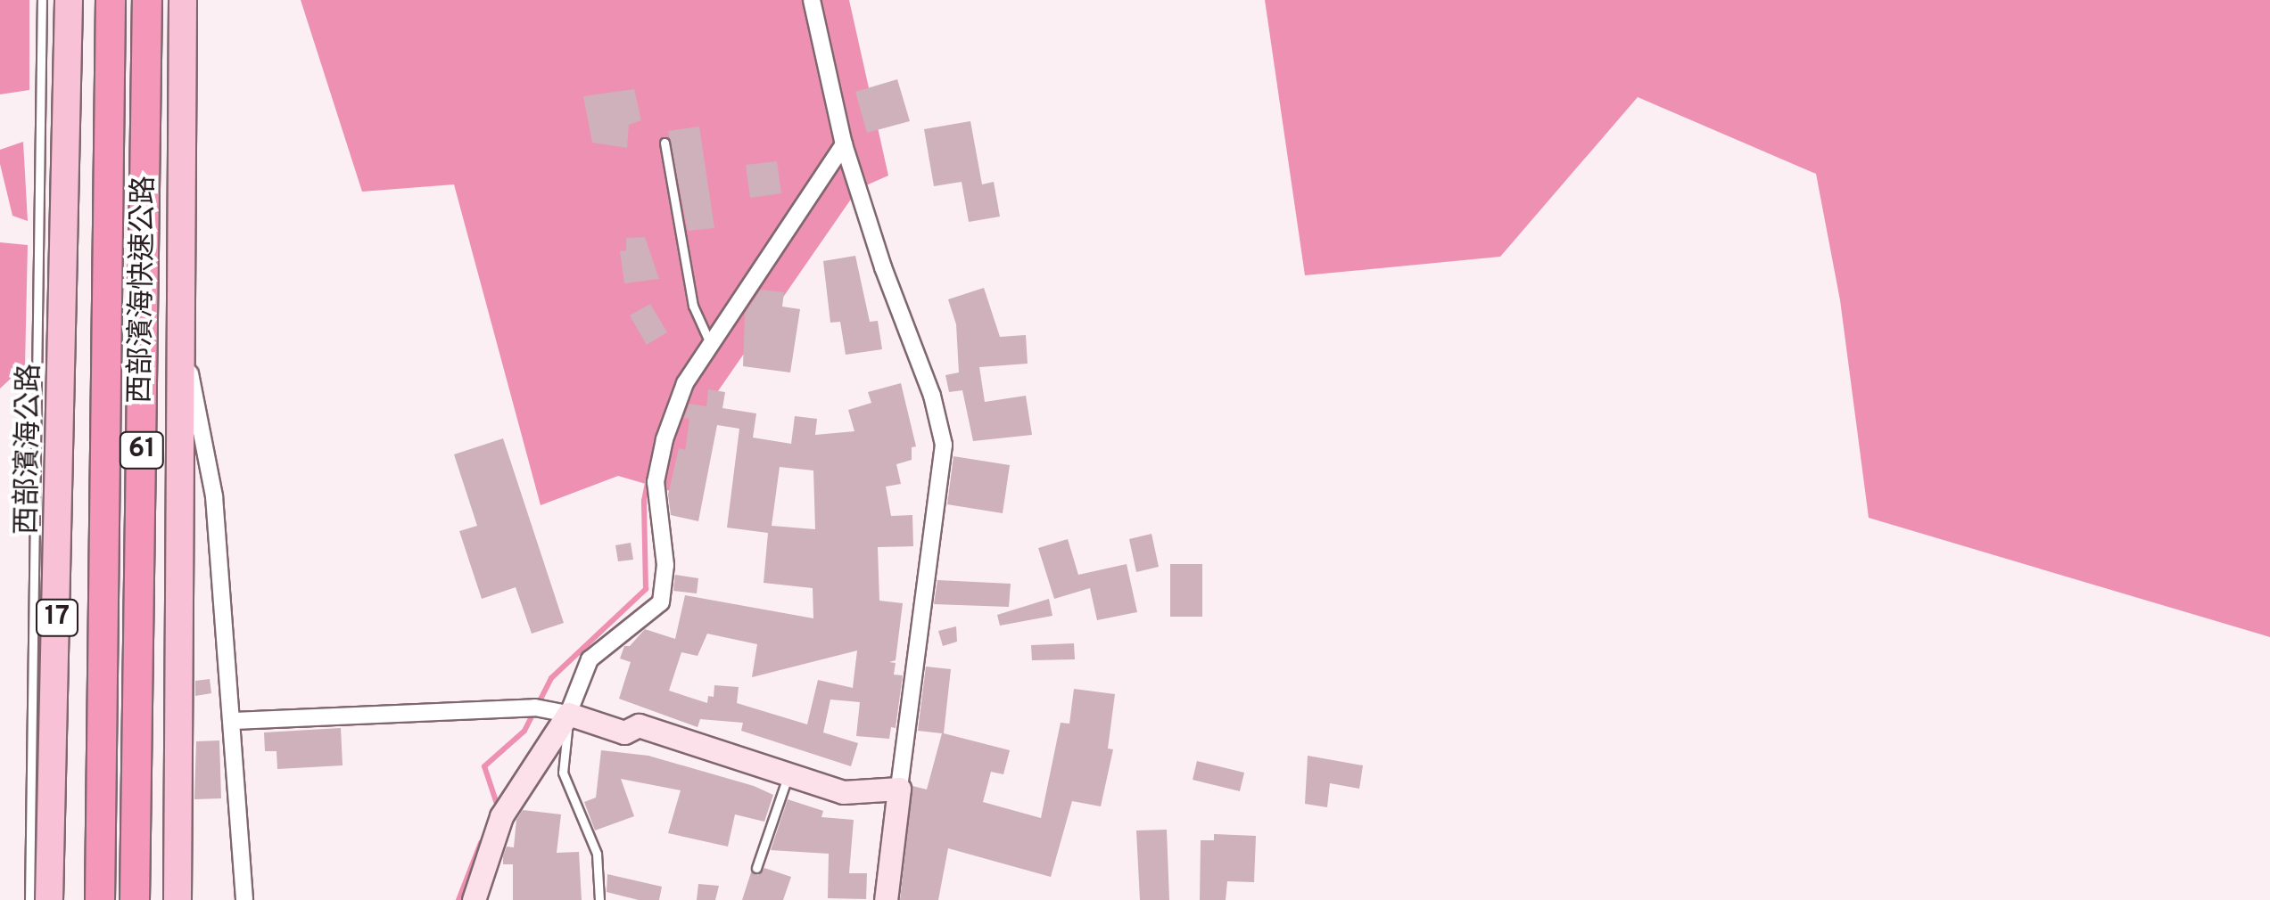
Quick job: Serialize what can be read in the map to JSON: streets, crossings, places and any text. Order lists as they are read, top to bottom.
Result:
{
  "streets": {
    "highway": ["西部濱海快速公路", "61"],
    "main road": ["西部濱海公路", "17"]
  }
}
